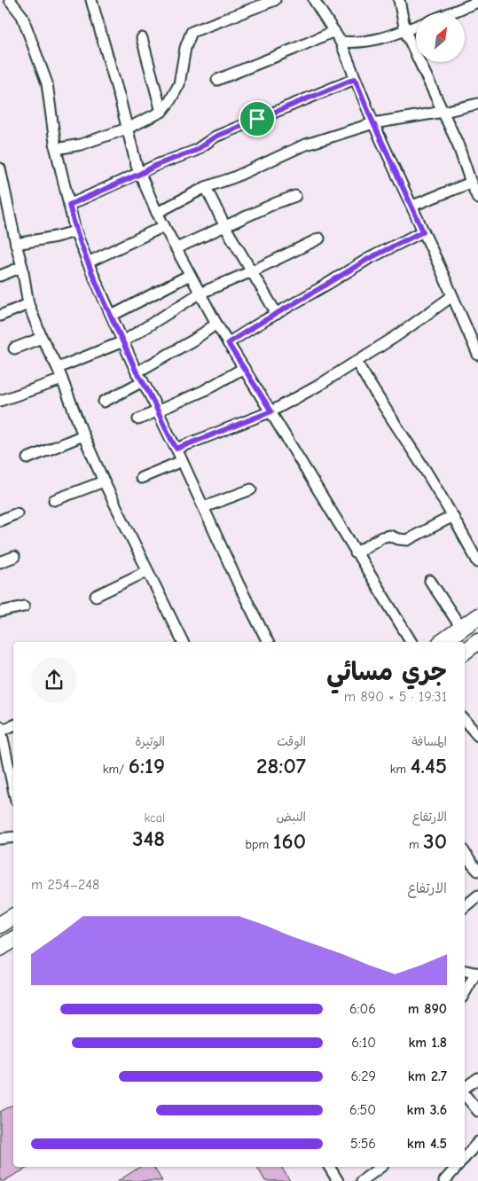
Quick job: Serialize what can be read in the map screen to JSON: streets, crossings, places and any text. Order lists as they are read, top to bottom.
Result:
{
  "north": "top right",
  "page": {
    "heading": ["جري مسائي", "19:31 · 5 × 890 m"],
    "stats": [
      ["المسافة", "4.45 km"],
      ["الوقت", "28:07"],
      ["الوتيرة", "6:19 /km"],
      ["الارتفاع", "30 m"],
      ["النبض", "160 bpm"],
      ["kcal", "348"]
    ],
    "chart": ["الارتفاع", "248–254 m"],
    "list": [
      {
        "name": "890 m",
        "note": "6:06"
      },
      {
        "name": "1.8 km",
        "note": "6:10"
      },
      {
        "name": "2.7 km",
        "note": "6:29"
      },
      {
        "name": "3.6 km",
        "note": "6:50"
      },
      {
        "name": "4.5 km",
        "note": "5:56"
      }
    ]
  }
}
